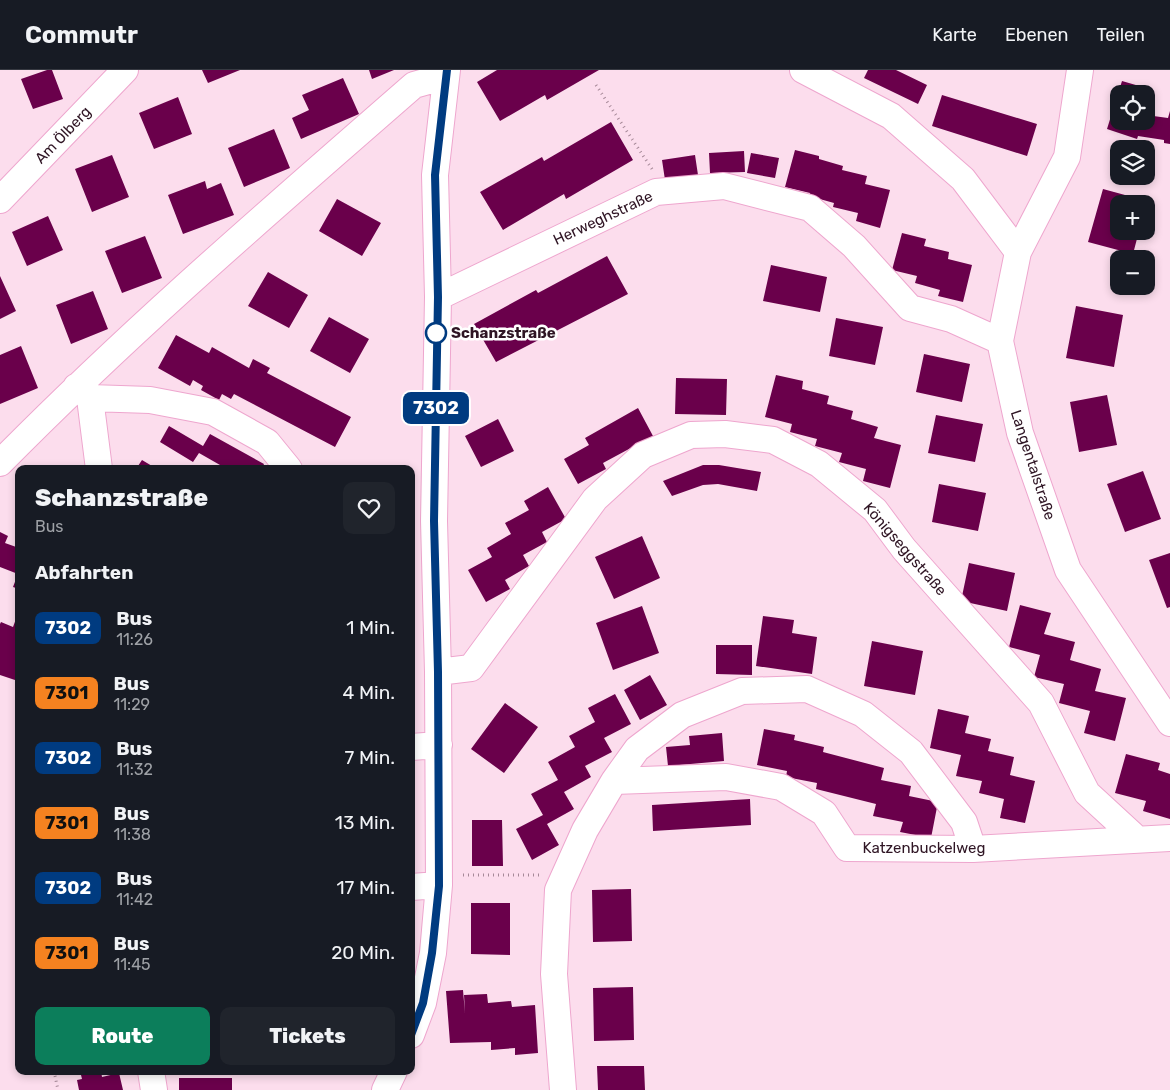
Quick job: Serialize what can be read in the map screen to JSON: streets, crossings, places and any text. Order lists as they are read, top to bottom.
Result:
{
  "streets": {
    "street": [
      "Am Ölberg",
      "Herweghstraße",
      "Langentalstraße",
      "Königseggstraße",
      "Katzenbuckelweg"
    ]
  },
  "crossings": [
    ["Herweghstraße", "Langentalstraße"],
    ["Königseggstraße", "Katzenbuckelweg"]
  ],
  "places": ["Schanzstraße"],
  "lines": ["bus line 7302"],
  "page": {
    "header": "Commutr",
    "nav": ["Karte", "Ebenen", "Teilen"],
    "on_map": "7302",
    "map_buttons": ["+", "−"],
    "heading": [
      ["Schanzstraße", "Bus"],
      "Abfahrten"
    ],
    "list": [
      {
        "mark": "7302",
        "name": "Bus",
        "note": "11:26",
        "value": "1 Min."
      },
      {
        "mark": "7301",
        "name": "Bus",
        "note": "11:29",
        "value": "4 Min."
      },
      {
        "mark": "7302",
        "name": "Bus",
        "note": "11:32",
        "value": "7 Min."
      },
      {
        "mark": "7301",
        "name": "Bus",
        "note": "11:38",
        "value": "13 Min."
      },
      {
        "mark": "7302",
        "name": "Bus",
        "note": "11:42",
        "value": "17 Min."
      },
      {
        "mark": "7301",
        "name": "Bus",
        "note": "11:45",
        "value": "20 Min."
      }
    ],
    "buttons": ["Route", "Tickets"]
  }
}
